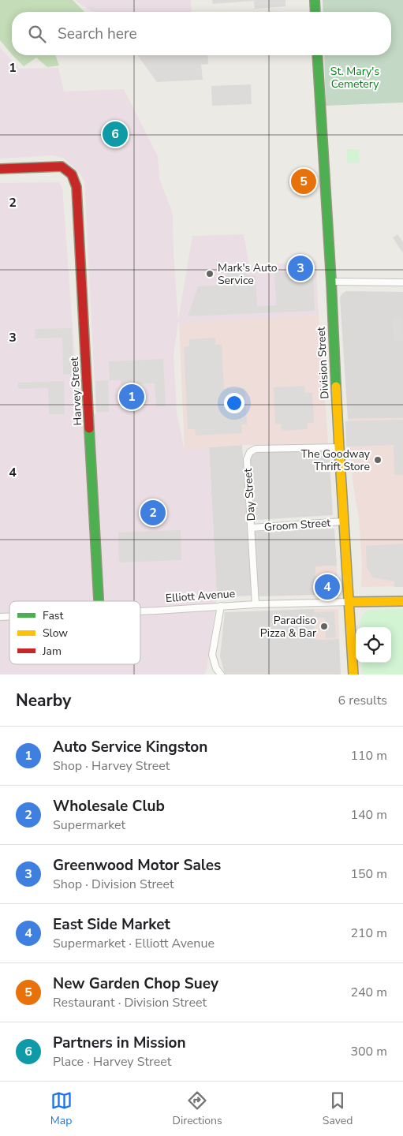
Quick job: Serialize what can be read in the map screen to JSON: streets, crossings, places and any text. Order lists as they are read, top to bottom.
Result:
{
  "streets": {
    "main road": ["Division Street", "Harvey Street", "Elliott Avenue"],
    "street": ["Day Street", "Groom Street"]
  },
  "crossings": [
    ["Division Street", "Day Street"],
    ["Division Street", "Groom Street"],
    ["Division Street", "Elliott Avenue"],
    ["Day Street", "Groom Street"],
    ["Day Street", "Elliott Avenue"]
  ],
  "parks": ["St. Mary's Cemetery"],
  "places": ["Mark's Auto Service", "The Goodway Thrift Store", "Paradiso Pizza & Bar"],
  "legend": ["Fast", "Slow", "Jam"],
  "page": {
    "search": "Search here",
    "pins": [
      "6",
      "5",
      "3",
      "1",
      "2",
      "4"
    ],
    "heading": ["Nearby", "6 results"],
    "list": [
      {
        "mark": "1",
        "name": "Auto Service Kingston",
        "note": "Shop · Harvey Street",
        "value": "110 m"
      },
      {
        "mark": "2",
        "name": "Wholesale Club",
        "note": "Supermarket",
        "value": "140 m"
      },
      {
        "mark": "3",
        "name": "Greenwood Motor Sales",
        "note": "Shop · Division Street",
        "value": "150 m"
      },
      {
        "mark": "4",
        "name": "East Side Market",
        "note": "Supermarket · Elliott Avenue",
        "value": "210 m"
      },
      {
        "mark": "5",
        "name": "New Garden Chop Suey",
        "note": "Restaurant · Division Street",
        "value": "240 m"
      },
      {
        "mark": "6",
        "name": "Partners in Mission",
        "note": "Place · Harvey Street",
        "value": "300 m"
      }
    ],
    "nav": ["Map", "Directions", "Saved"]
  },
  "grid": {
    "rows": [
      "1",
      "2",
      "3",
      "4"
    ]
  }
}
